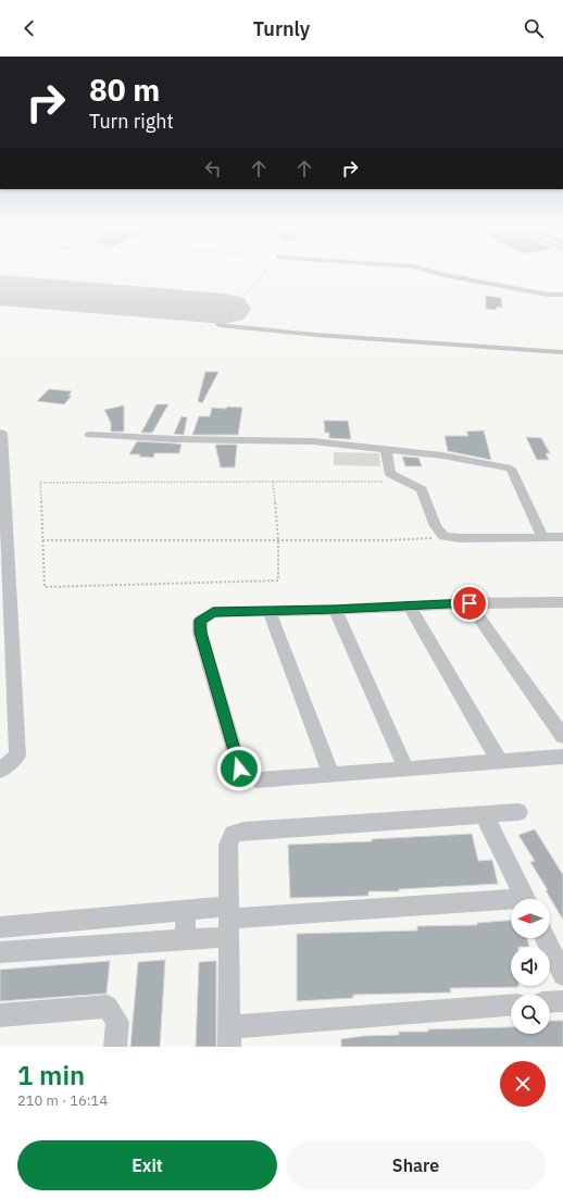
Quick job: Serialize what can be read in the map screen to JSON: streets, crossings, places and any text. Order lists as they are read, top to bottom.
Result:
{
  "north": "left",
  "page": {
    "header": "Turnly",
    "turn": ["80 m", "Turn right"],
    "heading": ["1 min", "210 m · 16:14"],
    "buttons": ["Exit", "Share"]
  }
}
